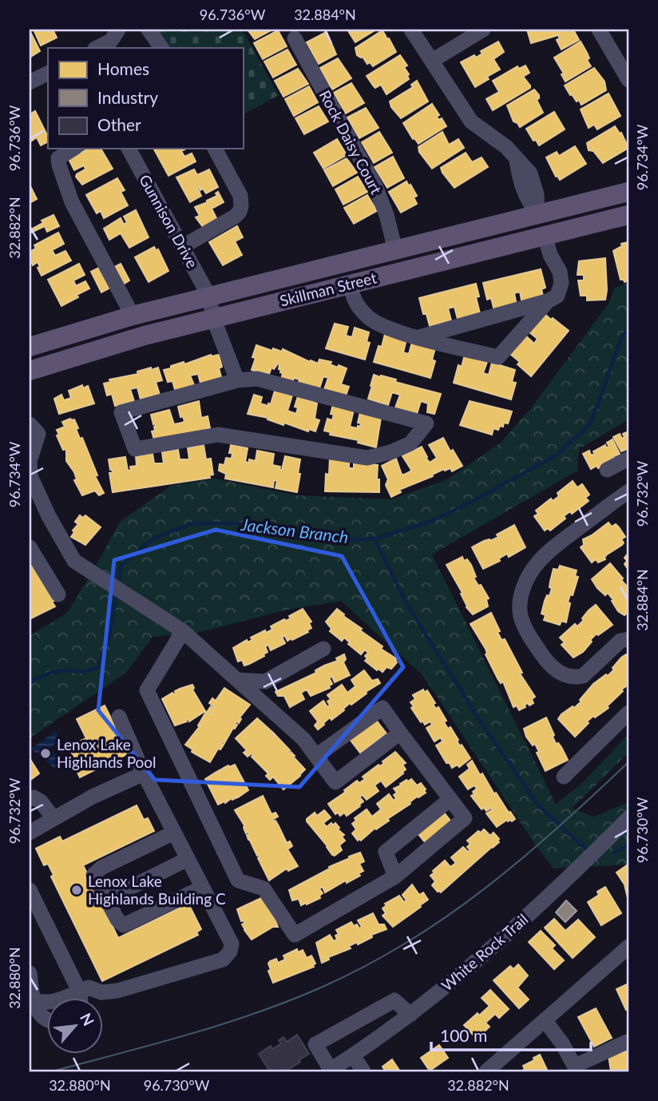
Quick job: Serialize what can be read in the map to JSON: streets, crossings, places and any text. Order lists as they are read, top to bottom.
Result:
{
  "streets": {
    "main road": ["Skillman Street"],
    "street": ["Rock Daisy Court", "Gunnison Drive", "White Rock Trail"]
  },
  "crossings": [
    ["Rock Daisy Court", "Skillman Street"],
    ["Gunnison Drive", "Skillman Street"]
  ],
  "water": ["Jackson Branch"],
  "places": ["Lenox Lake Highlands Pool", "Lenox Lake Highlands Building C"],
  "legend": ["Homes", "Industry", "Other"],
  "scale_bar": "100 m",
  "north": "top right",
  "coordinates": [
    "96.736°W",
    "32.884°N",
    "96.734°W",
    "32.882°N",
    "96.732°W",
    "96.730°W",
    "32.880°N"
  ]
}
